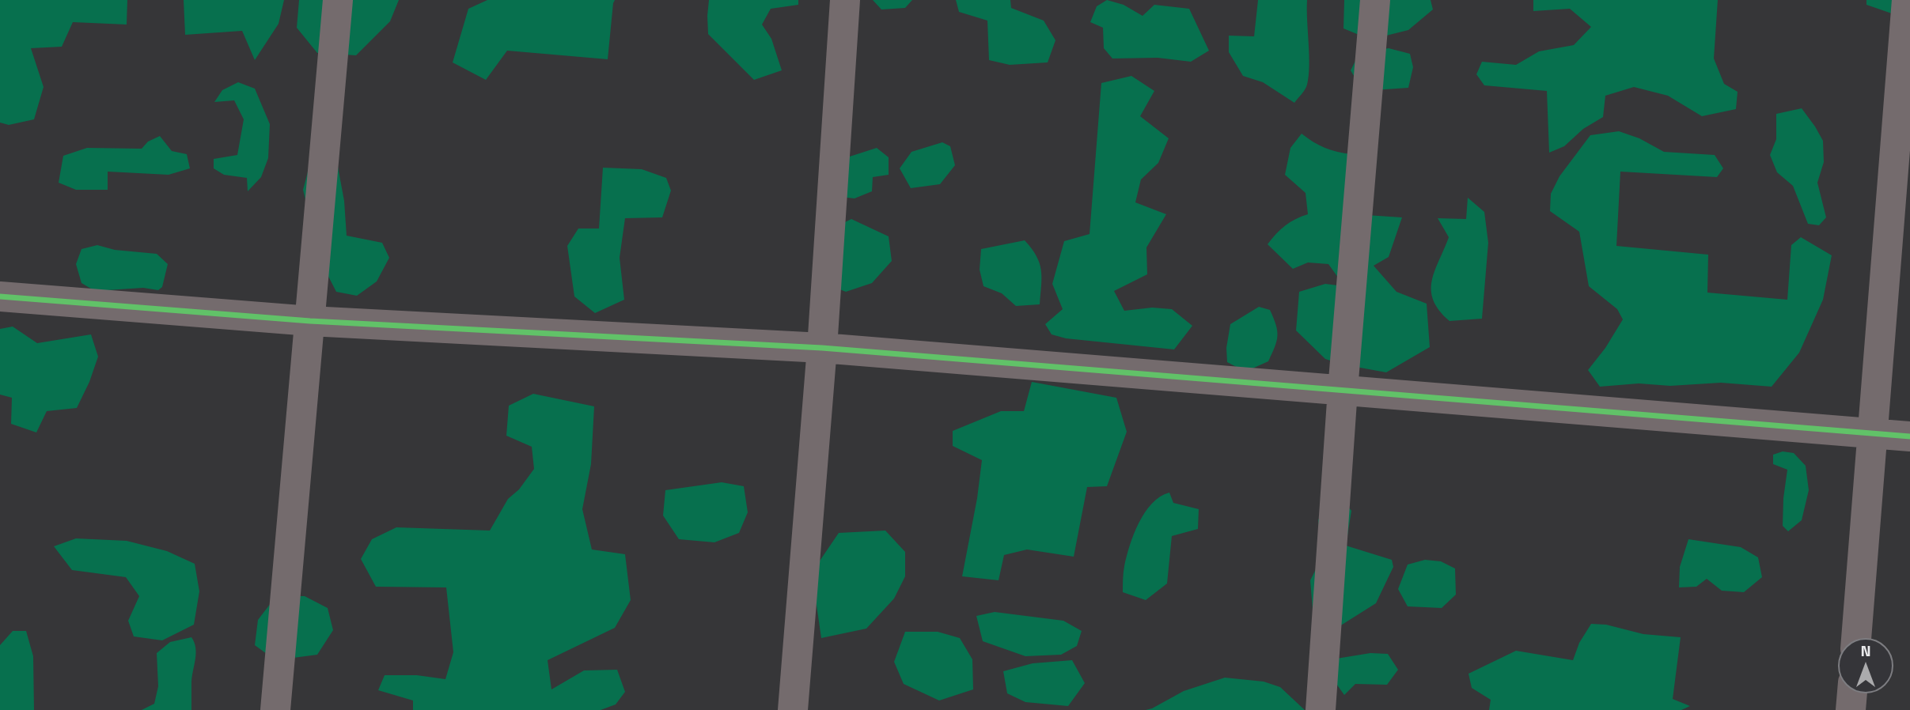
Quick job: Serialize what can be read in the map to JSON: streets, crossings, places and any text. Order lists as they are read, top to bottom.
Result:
{
  "north": "top"
}
